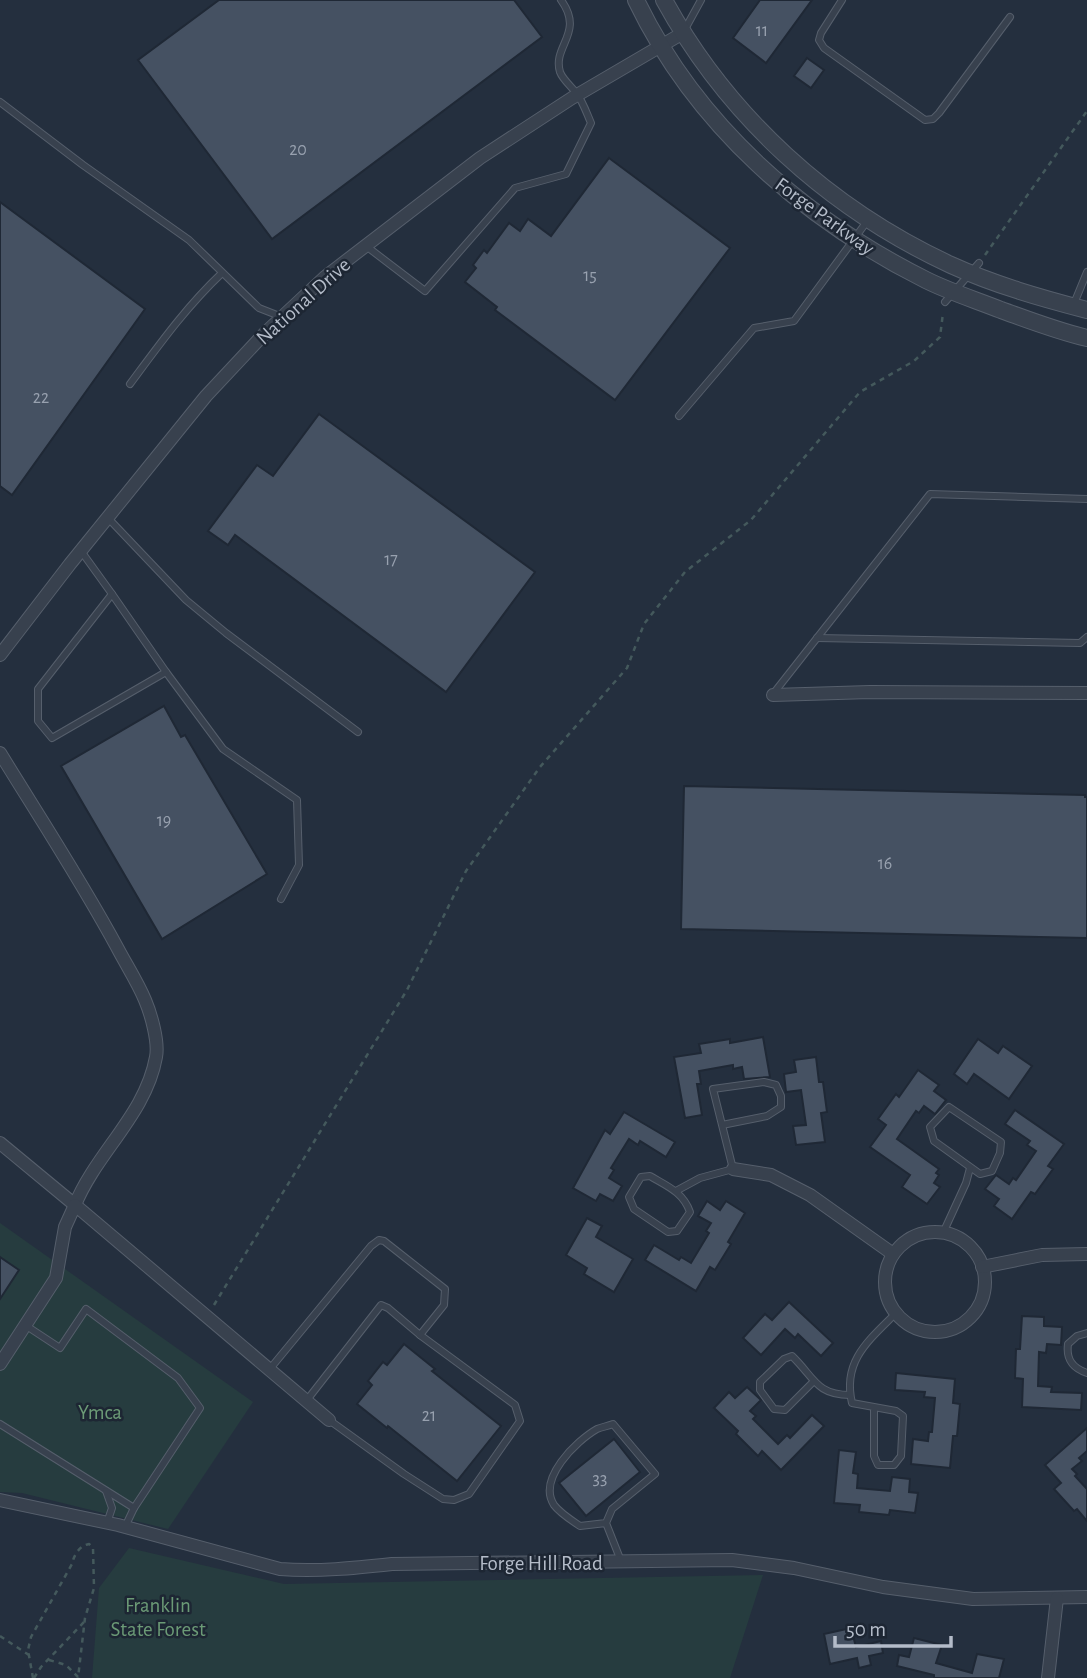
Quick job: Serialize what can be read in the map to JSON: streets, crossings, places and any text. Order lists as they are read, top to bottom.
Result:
{
  "streets": {
    "street": ["Forge Parkway", "National Drive", "Forge Hill Road"]
  },
  "crossings": [
    ["Forge Parkway", "National Drive"]
  ],
  "parks": ["Ymca", "Franklin State Forest"],
  "house_numbers": [
    "11",
    "20",
    "15",
    "22",
    "17",
    "19",
    "16",
    "21",
    "33"
  ],
  "scale_bar": "50 m"
}
